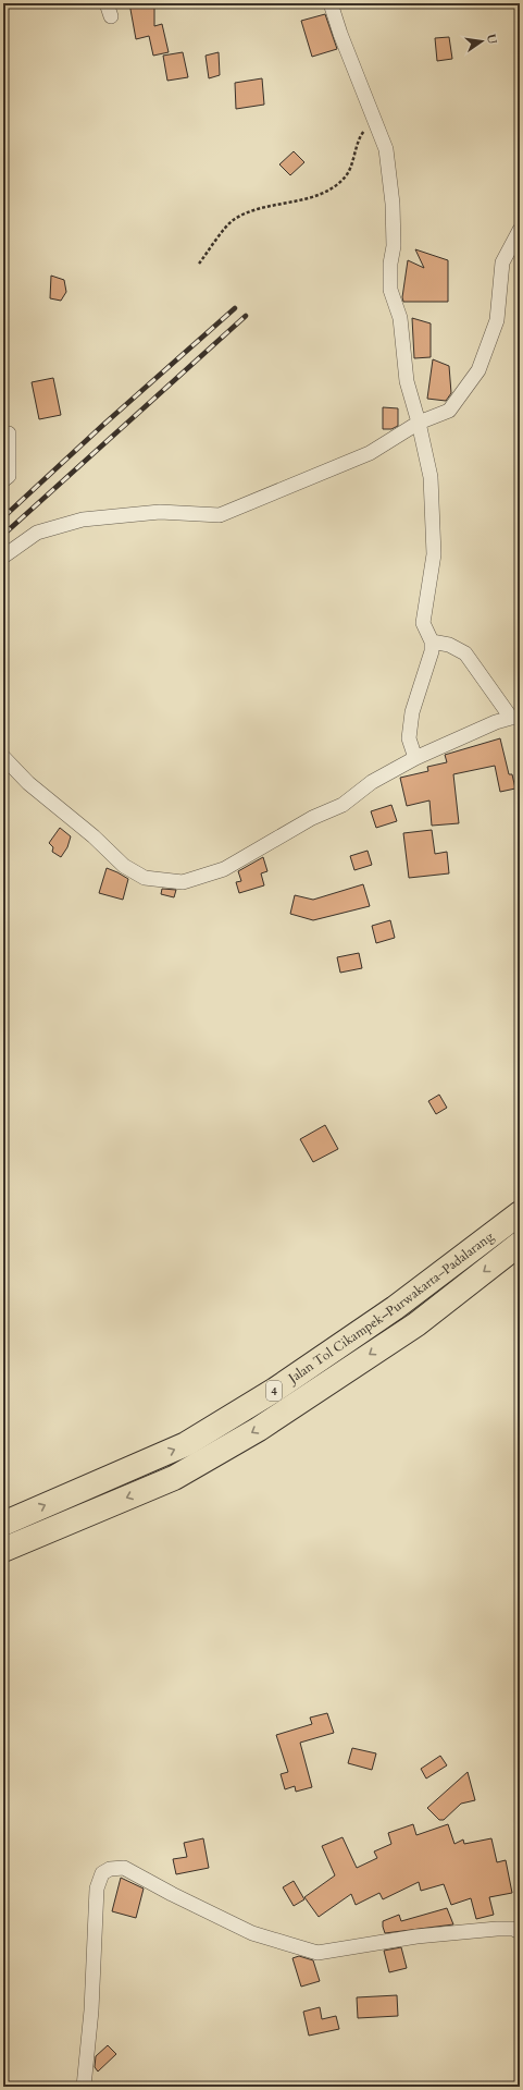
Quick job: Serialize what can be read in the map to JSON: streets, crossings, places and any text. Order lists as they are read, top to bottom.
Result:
{
  "streets": {
    "highway": ["Jalan Tol Cikampek–Purwakarta–Padalarang", "4"]
  },
  "north": "right"
}
